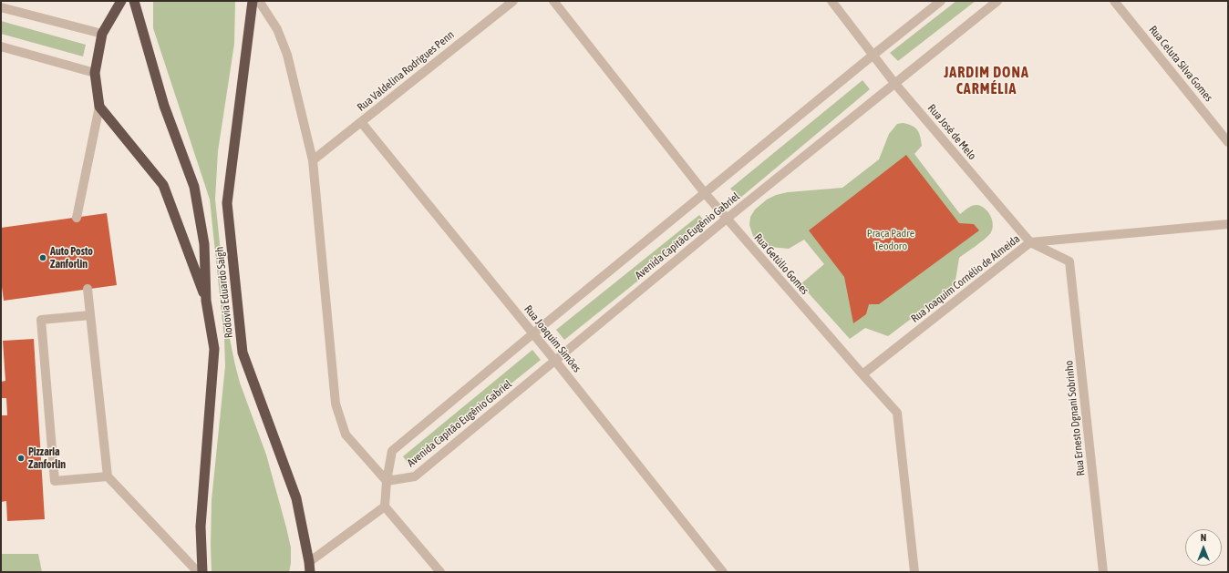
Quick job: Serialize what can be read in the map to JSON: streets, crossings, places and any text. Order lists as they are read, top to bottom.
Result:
{
  "streets": {
    "highway": ["Rodovia Eduardo Saigh"],
    "street": [
      "Rua Celuta Silva Gomes",
      "Rua Valdelina Rodrigues Penn",
      "Rua José de Melo",
      "Avenida Capitão Eugênio Gabriel",
      "Rua Getúlio Gomes",
      "Rua Joaquim Cornélio de Almeida",
      "Rua Joaquim Simões",
      "Rua Ernesto Dgnani Sobrinho"
    ]
  },
  "crossings": [
    ["Rua Valdelina Rodrigues Penn", "Rua Joaquim Simões"],
    ["Rua José de Melo", "Avenida Capitão Eugênio Gabriel"],
    ["Rua José de Melo", "Rua Joaquim Cornélio de Almeida"],
    ["Rua José de Melo", "Rua Ernesto Dgnani Sobrinho"],
    ["Avenida Capitão Eugênio Gabriel", "Rua Getúlio Gomes"],
    ["Avenida Capitão Eugênio Gabriel", "Rua Joaquim Simões"],
    ["Rua Getúlio Gomes", "Rua Joaquim Cornélio de Almeida"]
  ],
  "districts": ["JARDIM DONA CARMÉLIA"],
  "parks": ["Praça Padre Teodoro"],
  "places": ["Auto Posto Zanforlin", "Pizzaria Zanforlin"],
  "north": "top"
}
